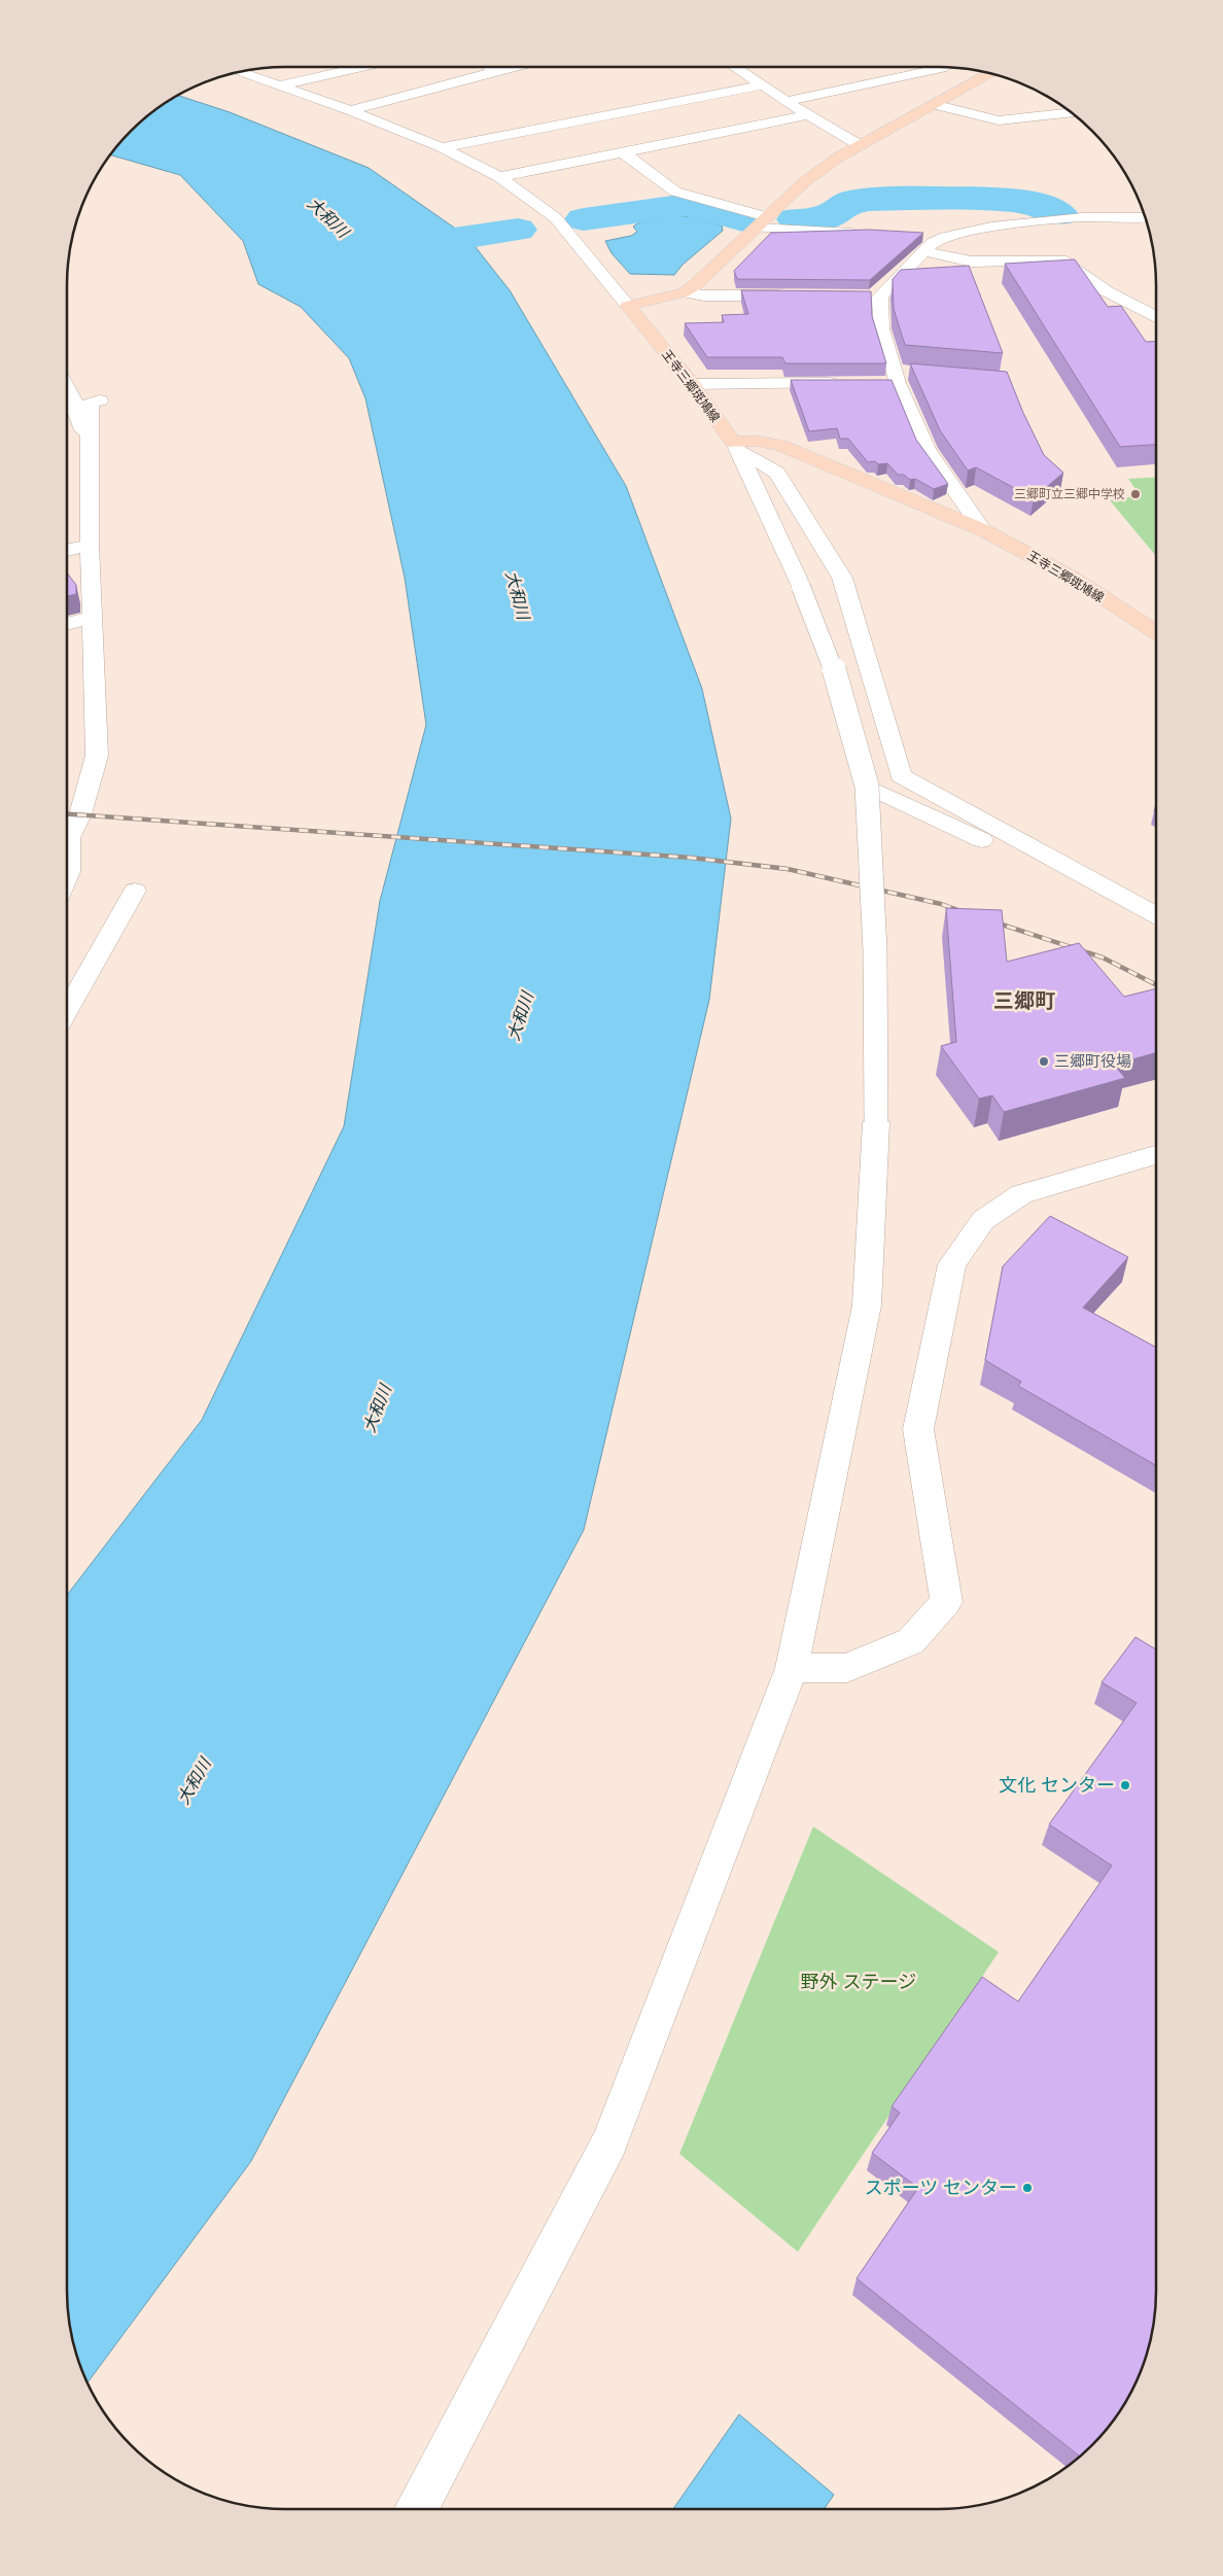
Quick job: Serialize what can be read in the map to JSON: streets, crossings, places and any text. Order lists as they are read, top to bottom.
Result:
{
  "streets": {
    "main road": ["王寺三郷斑鳩線"]
  },
  "districts": ["三郷町"],
  "water": ["大和川"],
  "parks": ["野外 ステージ"],
  "places": [
    "三郷町立三郷中学校",
    "三郷町役場",
    "文化 センター",
    "スポーツ センター"
  ]
}
